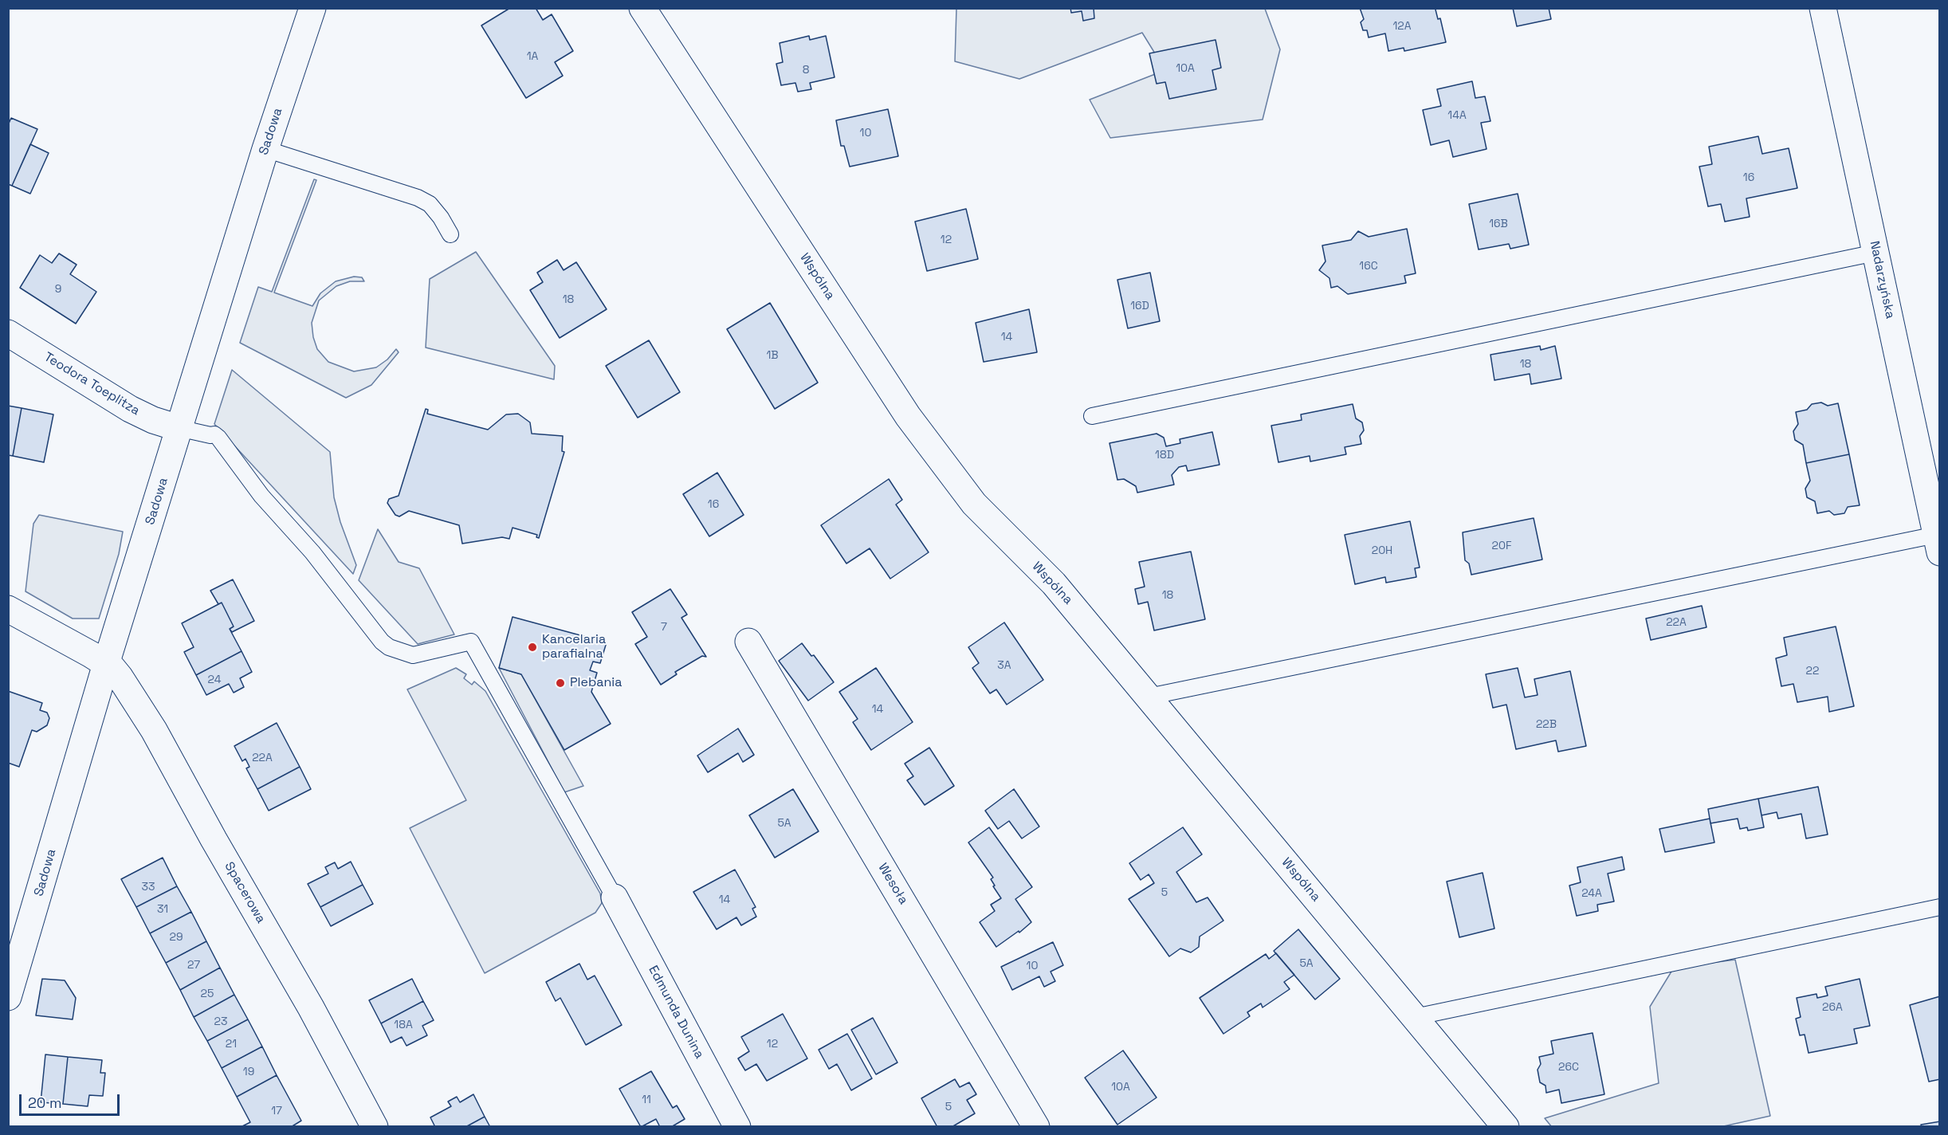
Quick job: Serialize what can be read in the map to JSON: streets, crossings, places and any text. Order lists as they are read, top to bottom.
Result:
{
  "streets": {
    "street": [
      "Sadowa",
      "Wspólna",
      "Nadarzyńska",
      "Teodora Toeplitza",
      "Wesoła",
      "Spacerowa",
      "Edmunda Dunina"
    ]
  },
  "crossings": [
    ["Sadowa", "Teodora Toeplitza"],
    ["Sadowa", "Spacerowa"]
  ],
  "places": ["Kancelaria parafialna", "Plebania"],
  "house_numbers": [
    "12A",
    "1A",
    "10A",
    "8",
    "14A",
    "10",
    "16",
    "16B",
    "12",
    "16C",
    "9",
    "18",
    "16D",
    "14",
    "1B",
    "18",
    "18D",
    "16",
    "20F",
    "20H",
    "18",
    "22A",
    "7",
    "3A",
    "22",
    "24",
    "14",
    "22B",
    "22A",
    "5A",
    "33",
    "5",
    "24A",
    "14",
    "31",
    "29",
    "5A",
    "27",
    "10",
    "25",
    "26A",
    "23",
    "18A",
    "21",
    "12",
    "26C",
    "19",
    "10A",
    "11",
    "5",
    "17"
  ],
  "scale_bar": "20 m"
}
